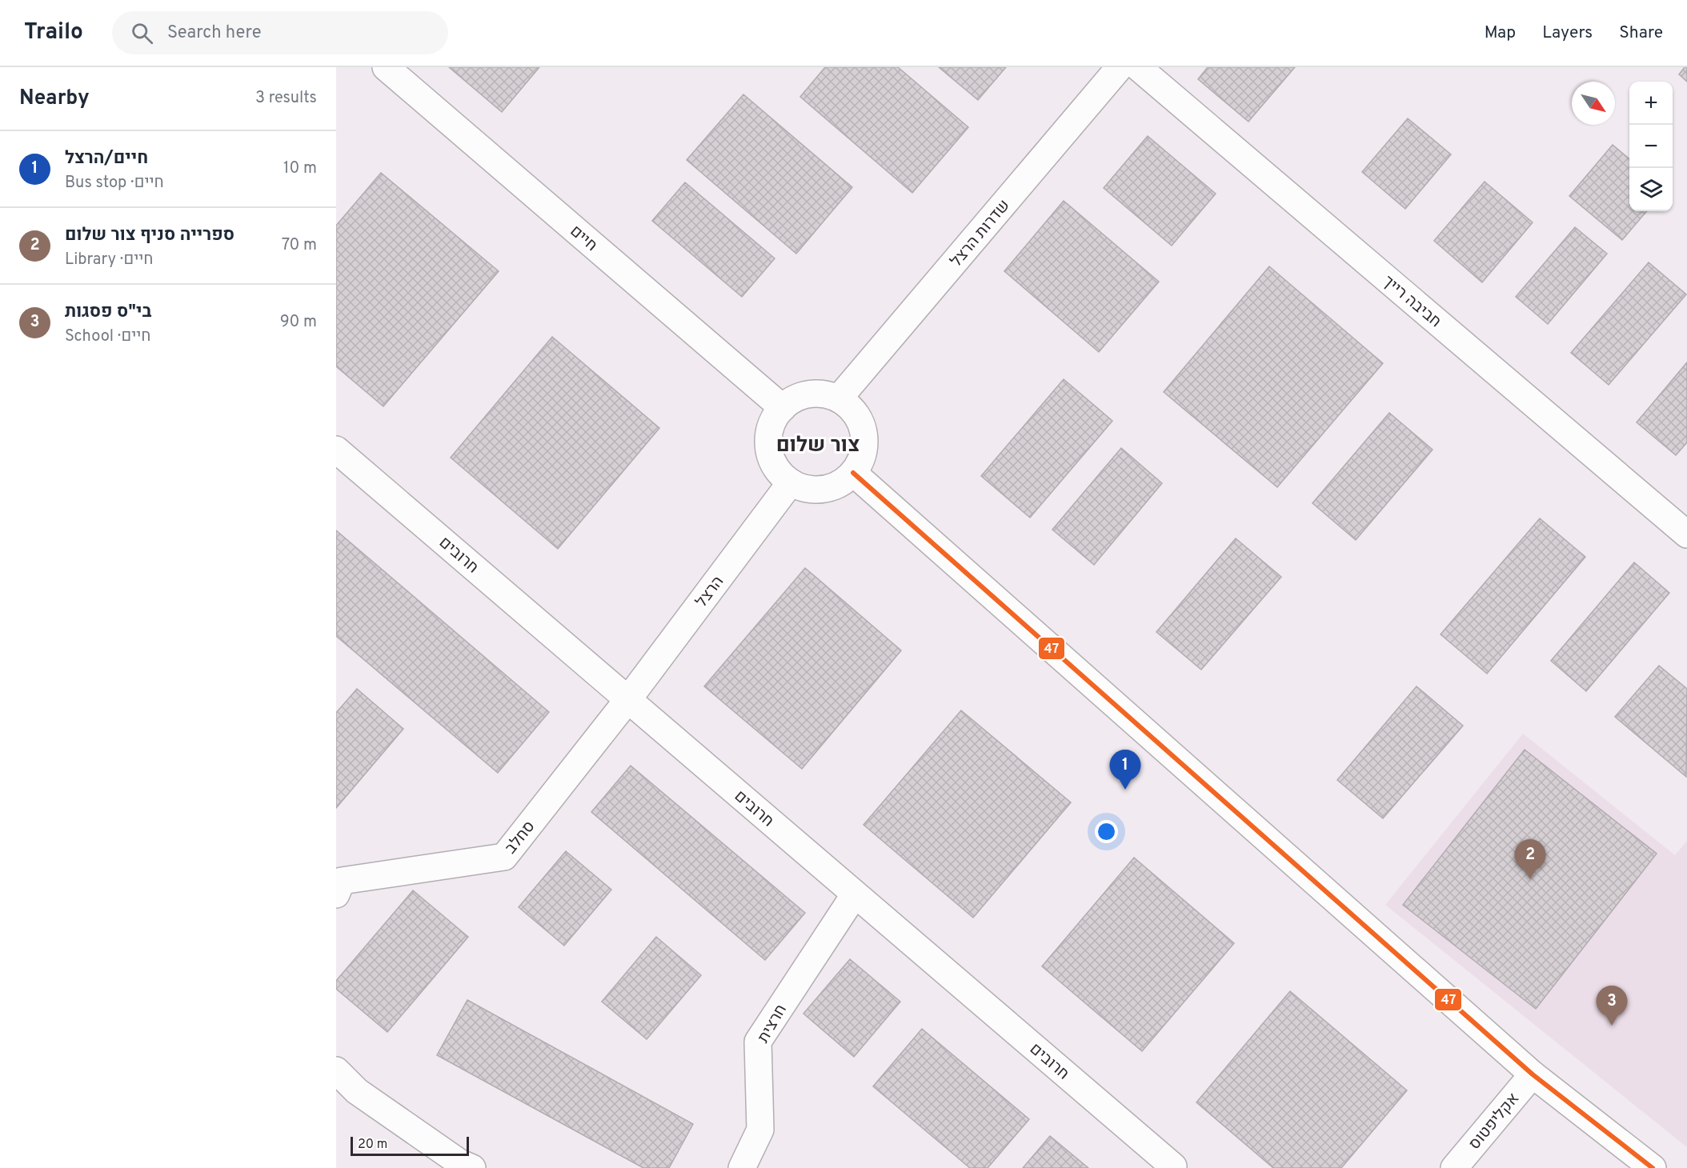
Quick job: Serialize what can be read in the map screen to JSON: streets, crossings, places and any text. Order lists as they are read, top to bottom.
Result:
{
  "streets": {
    "street": [
      "שדרות הרצל",
      "חיים",
      "חביבה רייך",
      "חרובים",
      "הרצל",
      "סחלב",
      "חרצית",
      "אקליפטוס"
    ]
  },
  "crossings": [
    ["שדרות הרצל", "חיים"],
    ["שדרות הרצל", "הרצל"],
    ["חיים", "הרצל"],
    ["חרובים", "הרצל"],
    ["חרובים", "סחלב"],
    ["חרובים", "חרצית"],
    ["הרצל", "סחלב"]
  ],
  "districts": ["צור שלום"],
  "lines": ["transit line 47"],
  "scale_bar": "20 m",
  "north": "bottom right",
  "page": {
    "header": "Trailo",
    "search": "Search here",
    "nav": ["Map", "Layers", "Share"],
    "heading": ["Nearby", "3 results"],
    "map_buttons": ["+", "−"],
    "list": [
      {
        "mark": "1",
        "name": "חיים/הרצל",
        "note": "Bus stop · חיים",
        "value": "10 m"
      },
      {
        "mark": "2",
        "name": "ספרייה סניף צור שלום",
        "note": "Library · חיים",
        "value": "70 m"
      },
      {
        "mark": "3",
        "name": "בי\"ס פסגות",
        "note": "School · חיים",
        "value": "90 m"
      }
    ],
    "pins": ["1", "2", "3"],
    "scale": "20 m"
  }
}
